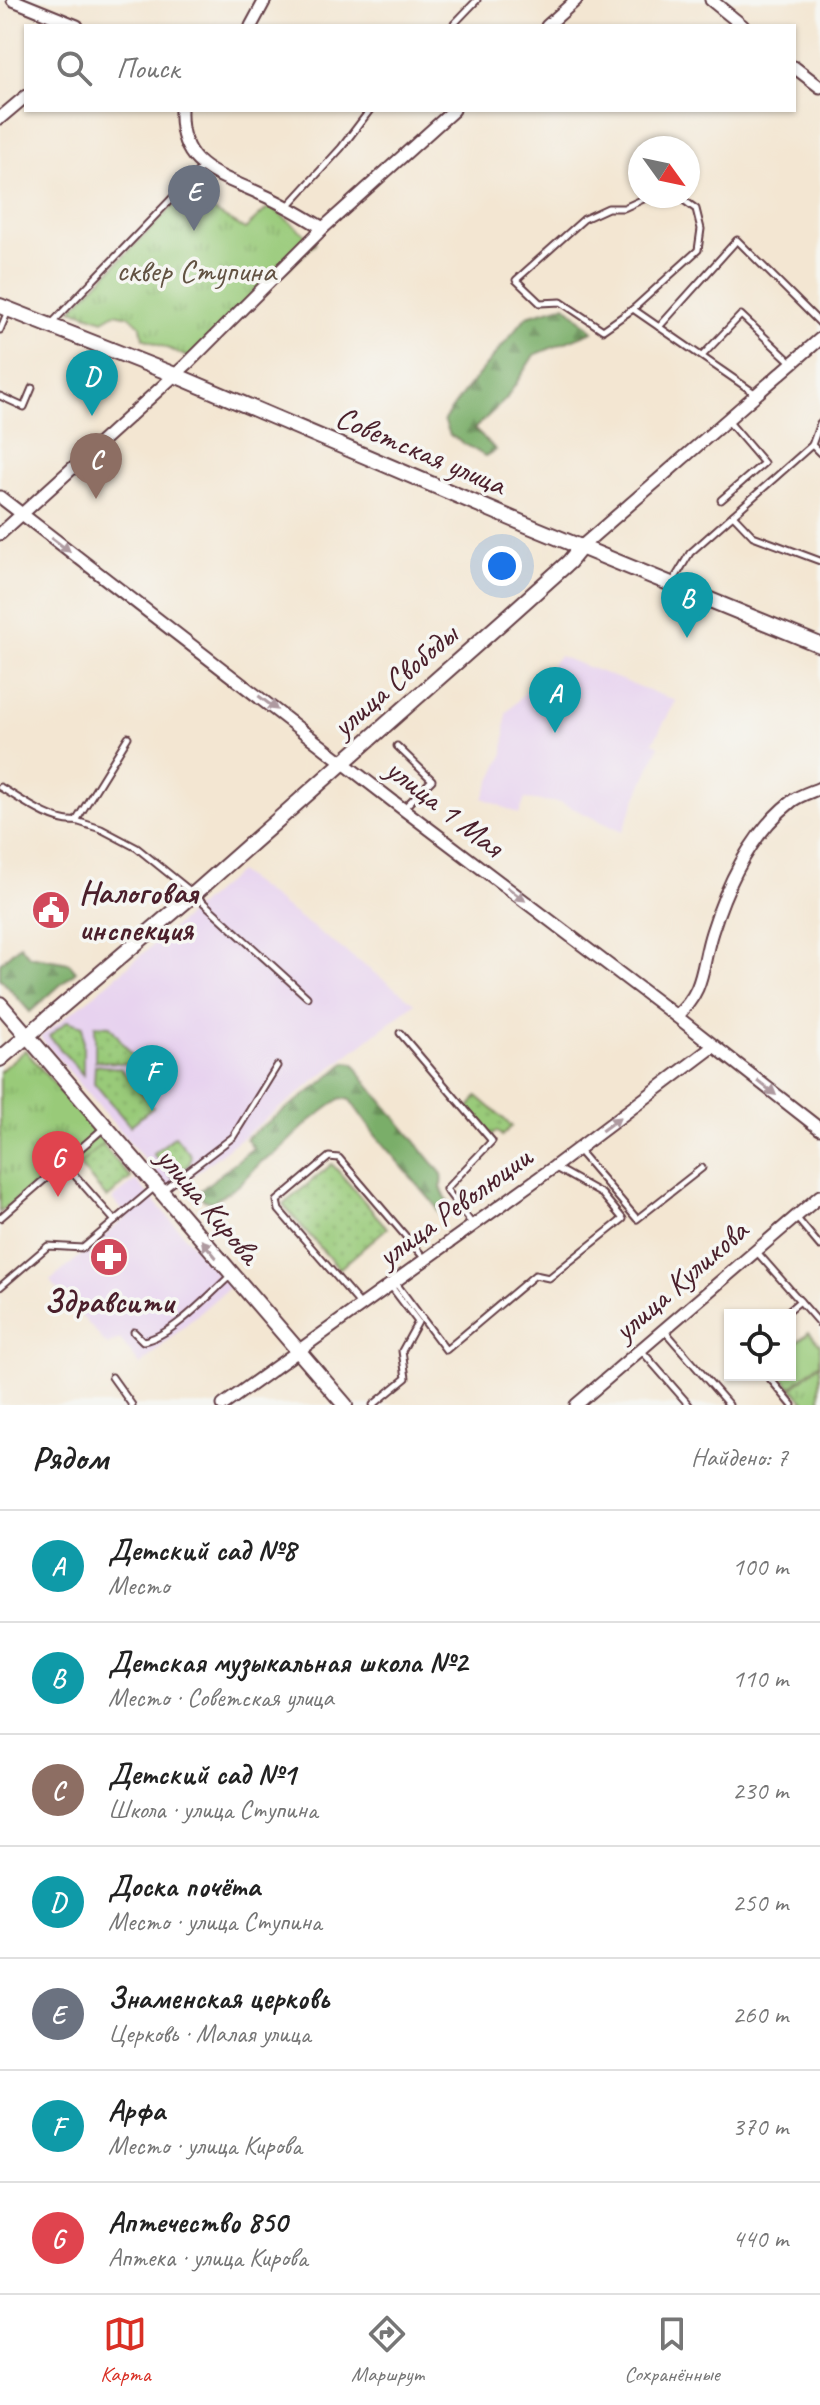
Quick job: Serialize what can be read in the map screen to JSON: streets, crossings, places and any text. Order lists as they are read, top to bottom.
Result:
{
  "streets": {
    "street": [
      "Советская улица",
      "улица Свободы",
      "улица 1 Мая",
      "улица Кирова",
      "улица Революции",
      "улица Куликова"
    ]
  },
  "crossings": [
    ["Советская улица", "улица Свободы"],
    ["улица Свободы", "улица 1 Мая"],
    ["улица Свободы", "улица Кирова"],
    ["улица 1 Мая", "улица Революции"],
    ["улица Кирова", "улица Революции"]
  ],
  "one_way": ["улица 1 Мая"],
  "parks": ["сквер Ступина"],
  "places": {
    "public building": ["Налоговая инспекция"],
    "pharmacy": ["Здравсити"]
  },
  "north": "bottom right",
  "page": {
    "search": "Поиск",
    "pins": [
      "E",
      "D",
      "C",
      "B",
      "A",
      "F",
      "G"
    ],
    "heading": ["Рядом", "Найдено: 7"],
    "list": [
      {
        "mark": "A",
        "name": "Детский сад №8",
        "note": "Место",
        "value": "100 m"
      },
      {
        "mark": "B",
        "name": "Детская музыкальная школа №2",
        "note": "Место · Советская улица",
        "value": "110 m"
      },
      {
        "mark": "C",
        "name": "Детский сад №1",
        "note": "Школа · улица Ступина",
        "value": "230 m"
      },
      {
        "mark": "D",
        "name": "Доска почёта",
        "note": "Место · улица Ступина",
        "value": "250 m"
      },
      {
        "mark": "E",
        "name": "Знаменская церковь",
        "note": "Церковь · Малая улица",
        "value": "260 m"
      },
      {
        "mark": "F",
        "name": "Арфа",
        "note": "Место · улица Кирова",
        "value": "370 m"
      },
      {
        "mark": "G",
        "name": "Аптечество 850",
        "note": "Аптека · улица Кирова",
        "value": "440 m"
      }
    ],
    "nav": ["Карта", "Маршрут", "Сохранённые"]
  }
}
